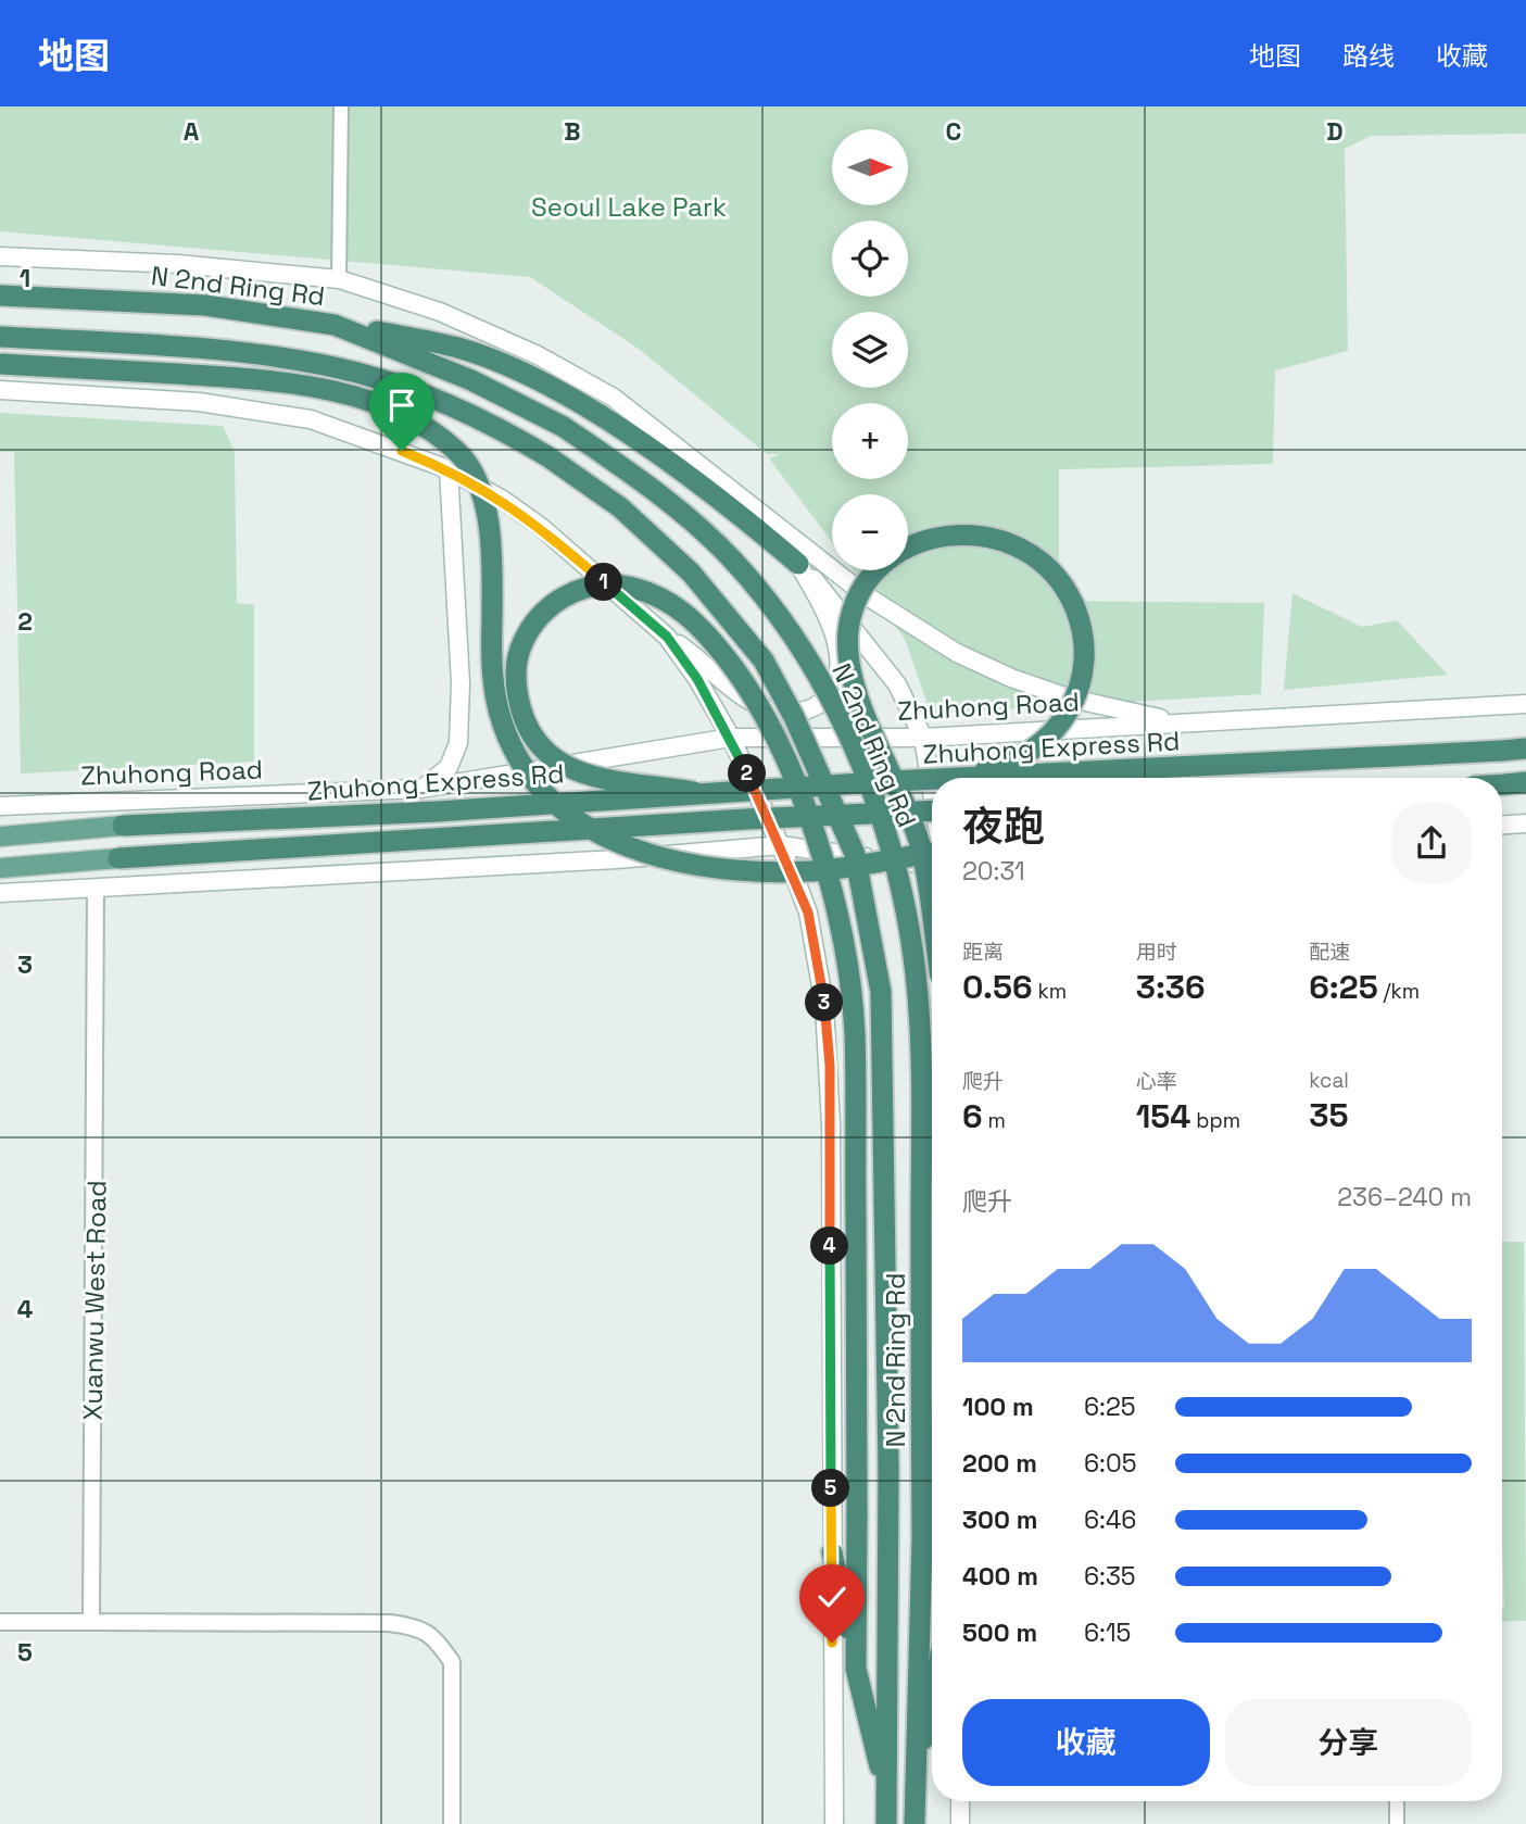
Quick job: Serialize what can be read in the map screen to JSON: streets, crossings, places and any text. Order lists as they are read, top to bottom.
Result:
{
  "streets": {
    "highway": ["N 2nd Ring Rd", "Zhuhong Express Rd"],
    "main road": ["Zhuhong Road"],
    "street": ["Xuanwu West Road"]
  },
  "crossings": [
    ["Zhuhong Road", "Zhuhong Express Rd"]
  ],
  "parks": ["Seoul Lake Park"],
  "north": "right",
  "page": {
    "header": "地图",
    "nav": ["地图", "路线", "收藏"],
    "map_buttons": ["+", "−"],
    "pins": [
      "1",
      "2",
      "3",
      "4",
      "5"
    ],
    "heading": ["夜跑", "20:31"],
    "stats": [
      ["距离", "0.56 km"],
      ["用时", "3:36"],
      ["配速", "6:25 /km"],
      ["爬升", "6 m"],
      ["心率", "154 bpm"],
      ["kcal", "35"]
    ],
    "chart": ["爬升", "236–240 m"],
    "list": [
      {
        "name": "100 m",
        "note": "6:25"
      },
      {
        "name": "200 m",
        "note": "6:05"
      },
      {
        "name": "300 m",
        "note": "6:46"
      },
      {
        "name": "400 m",
        "note": "6:35"
      },
      {
        "name": "500 m",
        "note": "6:15"
      }
    ],
    "buttons": ["收藏", "分享"]
  },
  "grid": {
    "columns": [
      "A",
      "B",
      "C",
      "D"
    ],
    "rows": [
      "1",
      "2",
      "3",
      "4",
      "5"
    ]
  }
}
